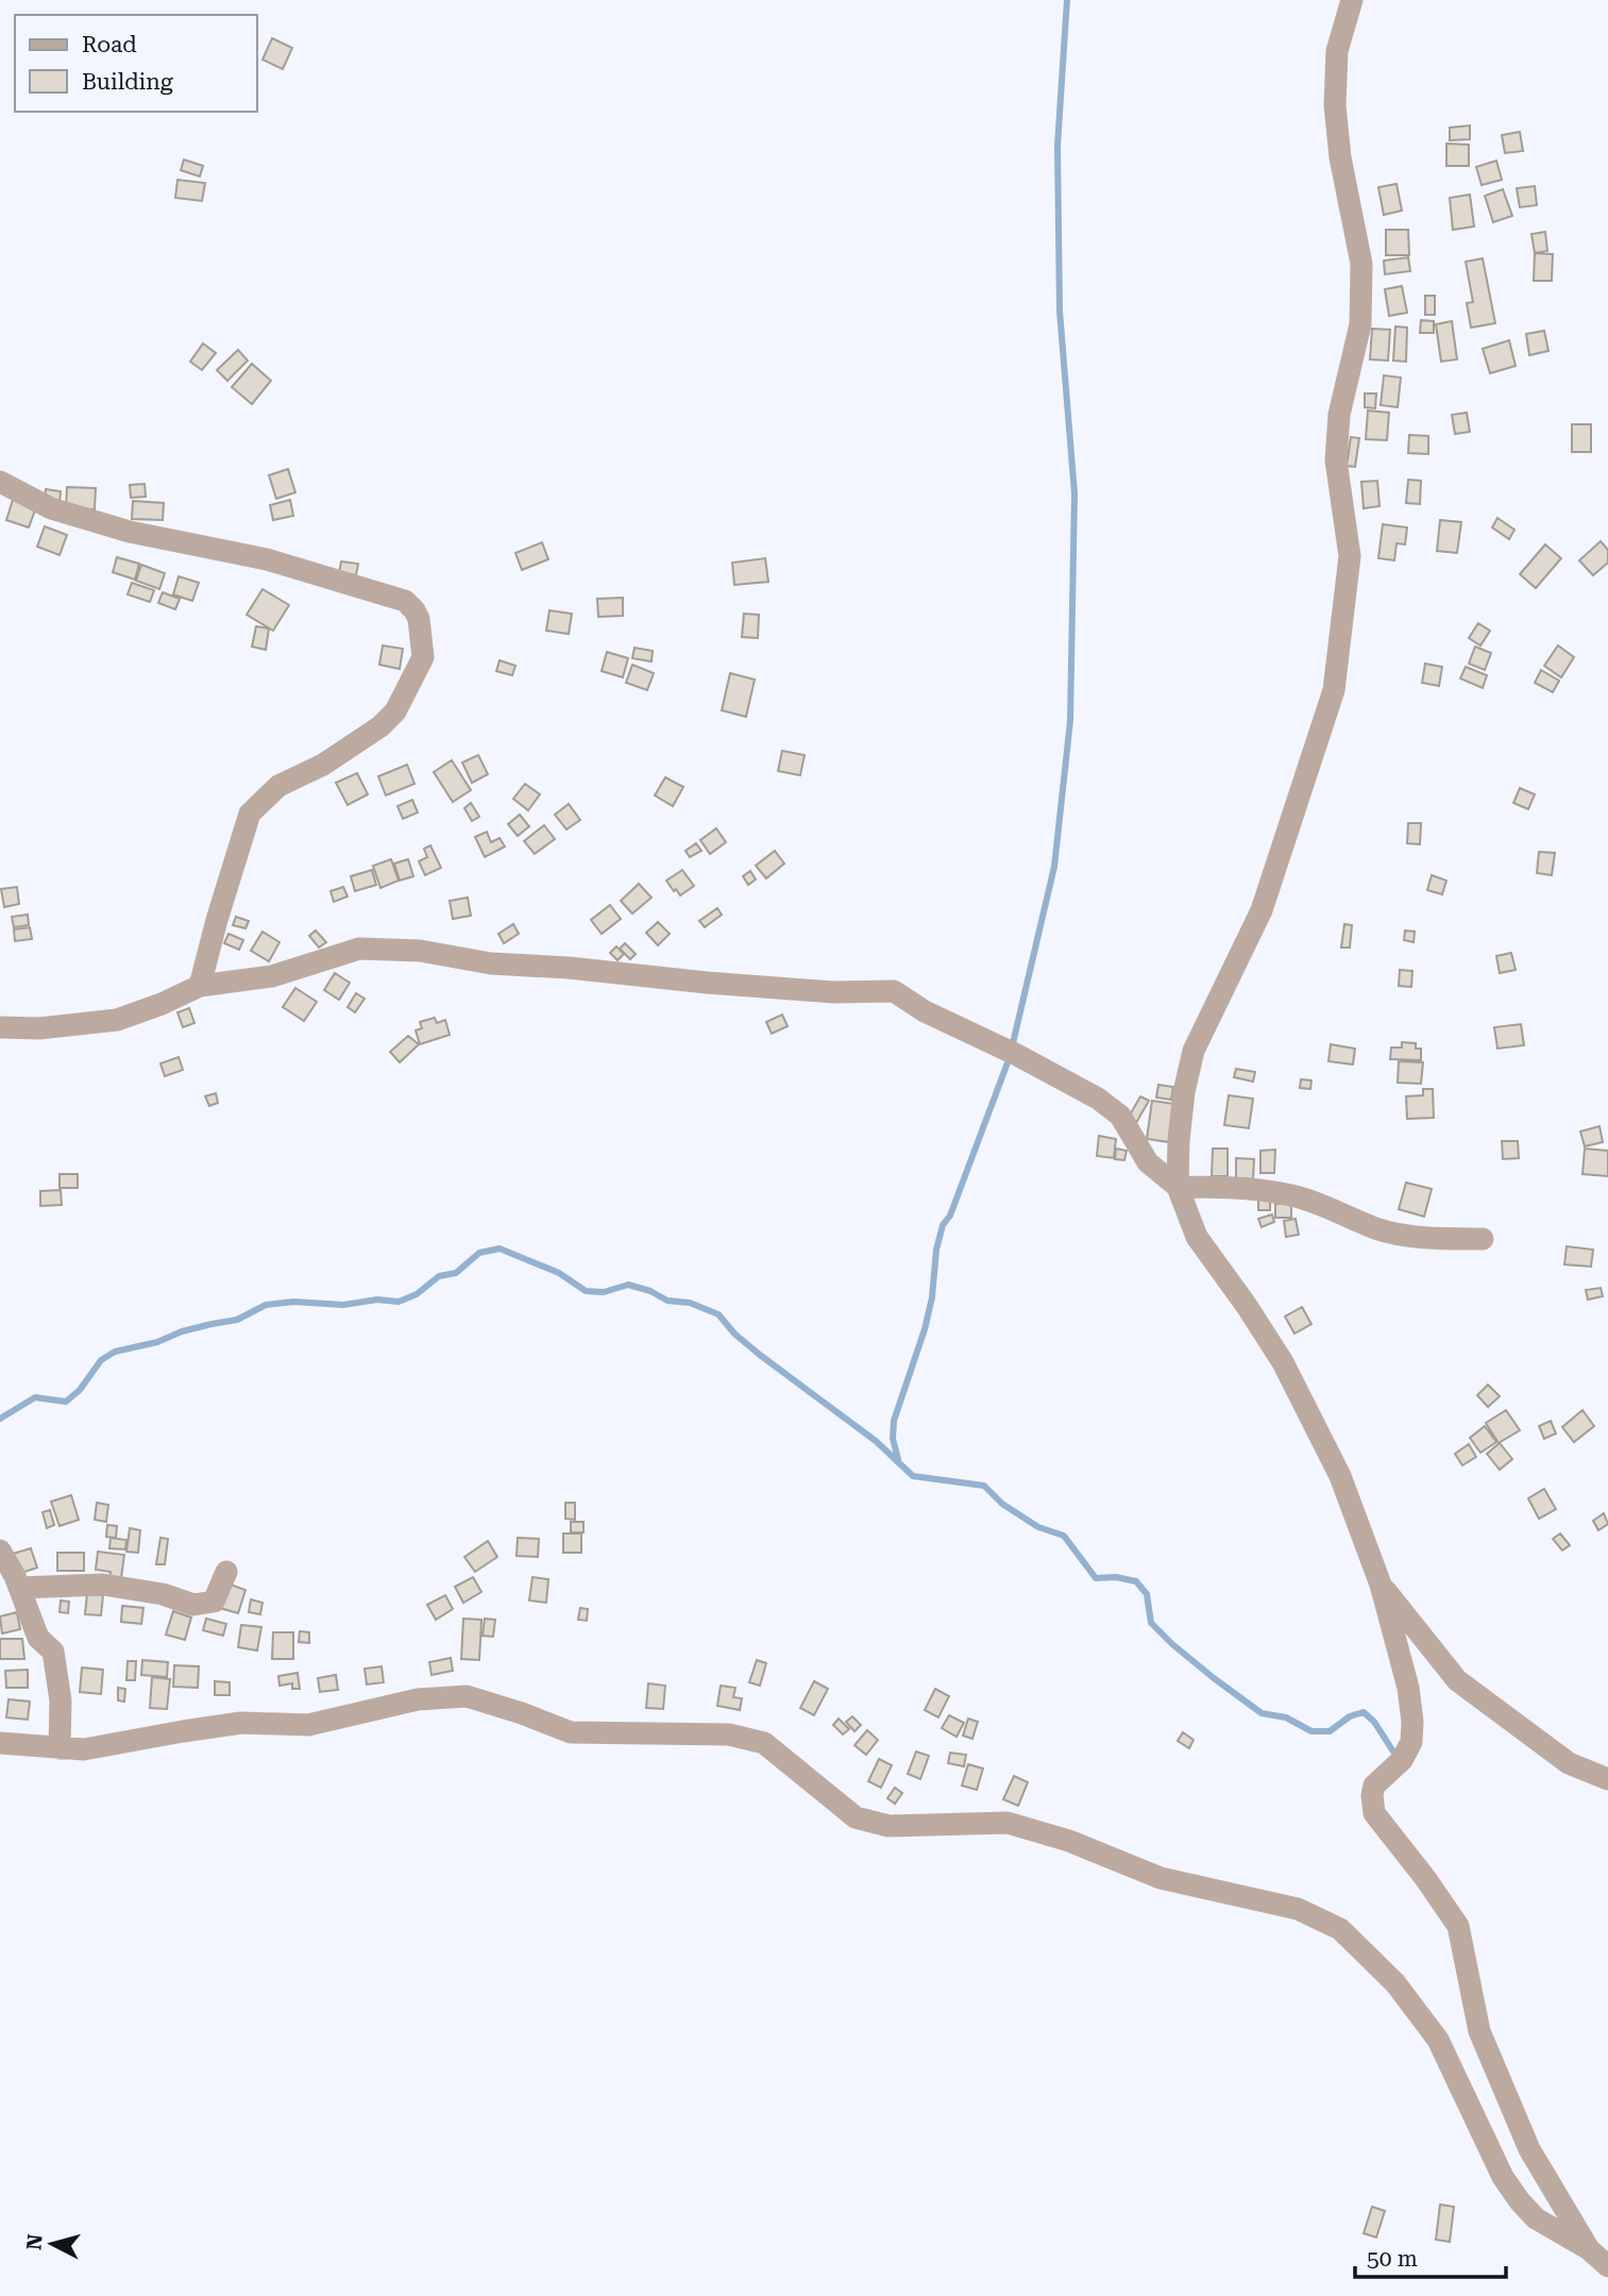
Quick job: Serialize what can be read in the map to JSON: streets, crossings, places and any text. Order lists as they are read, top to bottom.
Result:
{
  "legend": ["Road", "Building"],
  "scale_bar": "50 m",
  "north": "left"
}
